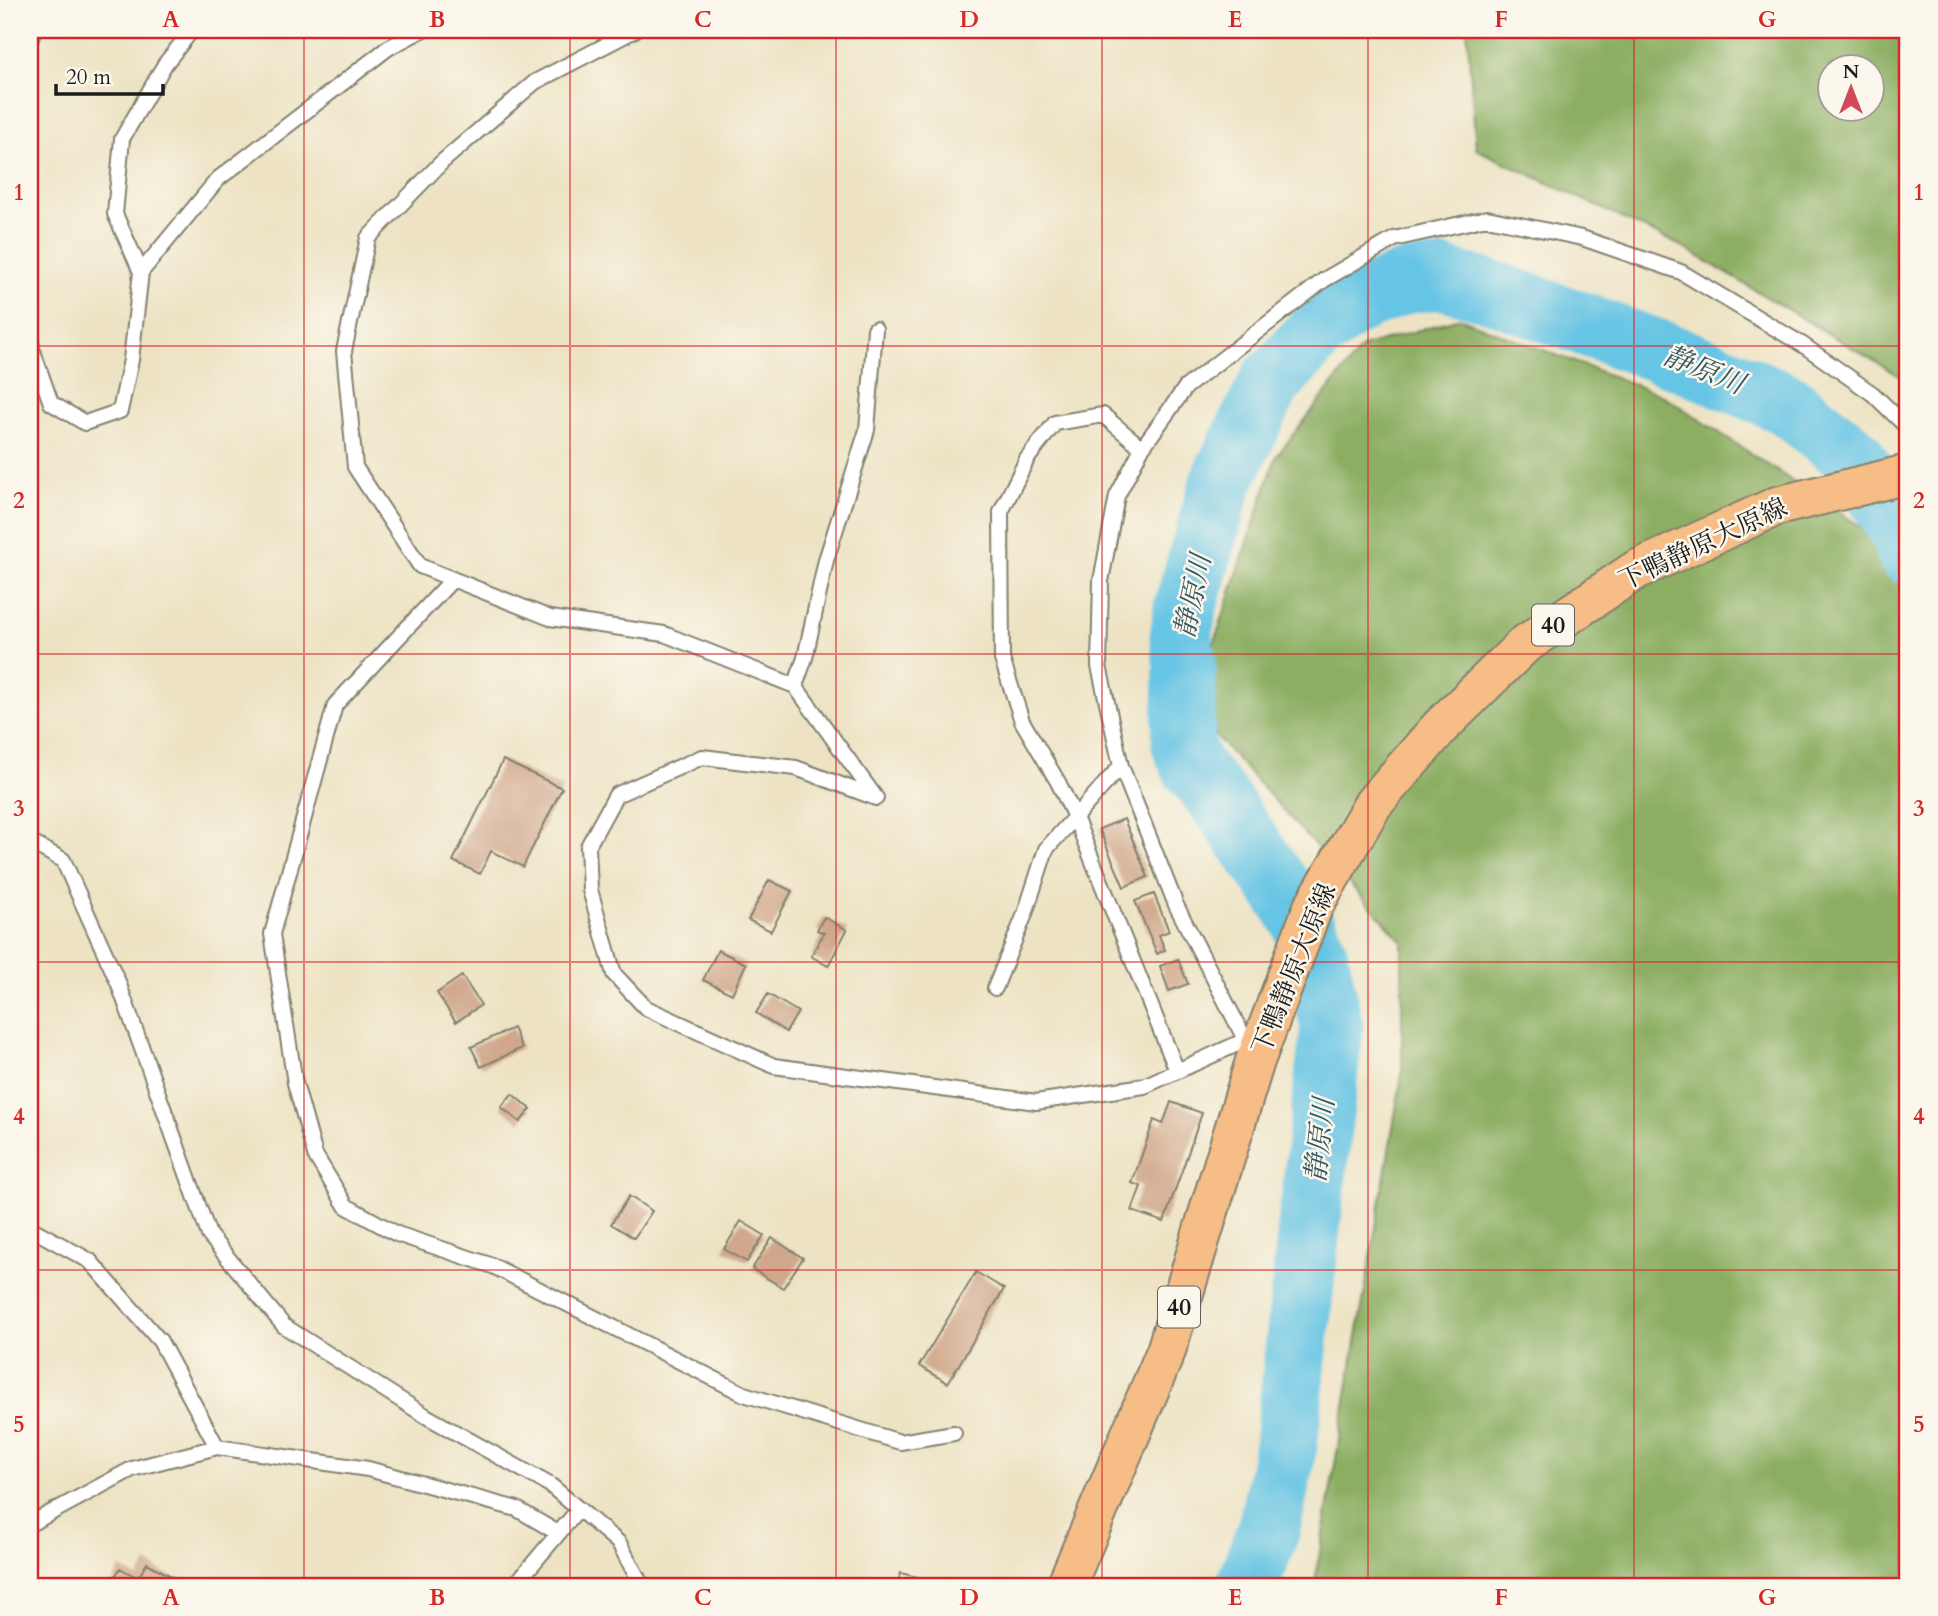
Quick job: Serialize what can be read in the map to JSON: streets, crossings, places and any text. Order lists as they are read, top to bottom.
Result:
{
  "streets": {
    "main road": ["下鴨静原大原線", "40"]
  },
  "water": ["静原川"],
  "scale_bar": "20 m",
  "north": "top",
  "grid": {
    "columns": [
      "A",
      "B",
      "C",
      "D",
      "E",
      "F",
      "G"
    ],
    "rows": [
      "1",
      "2",
      "3",
      "4",
      "5"
    ]
  }
}
